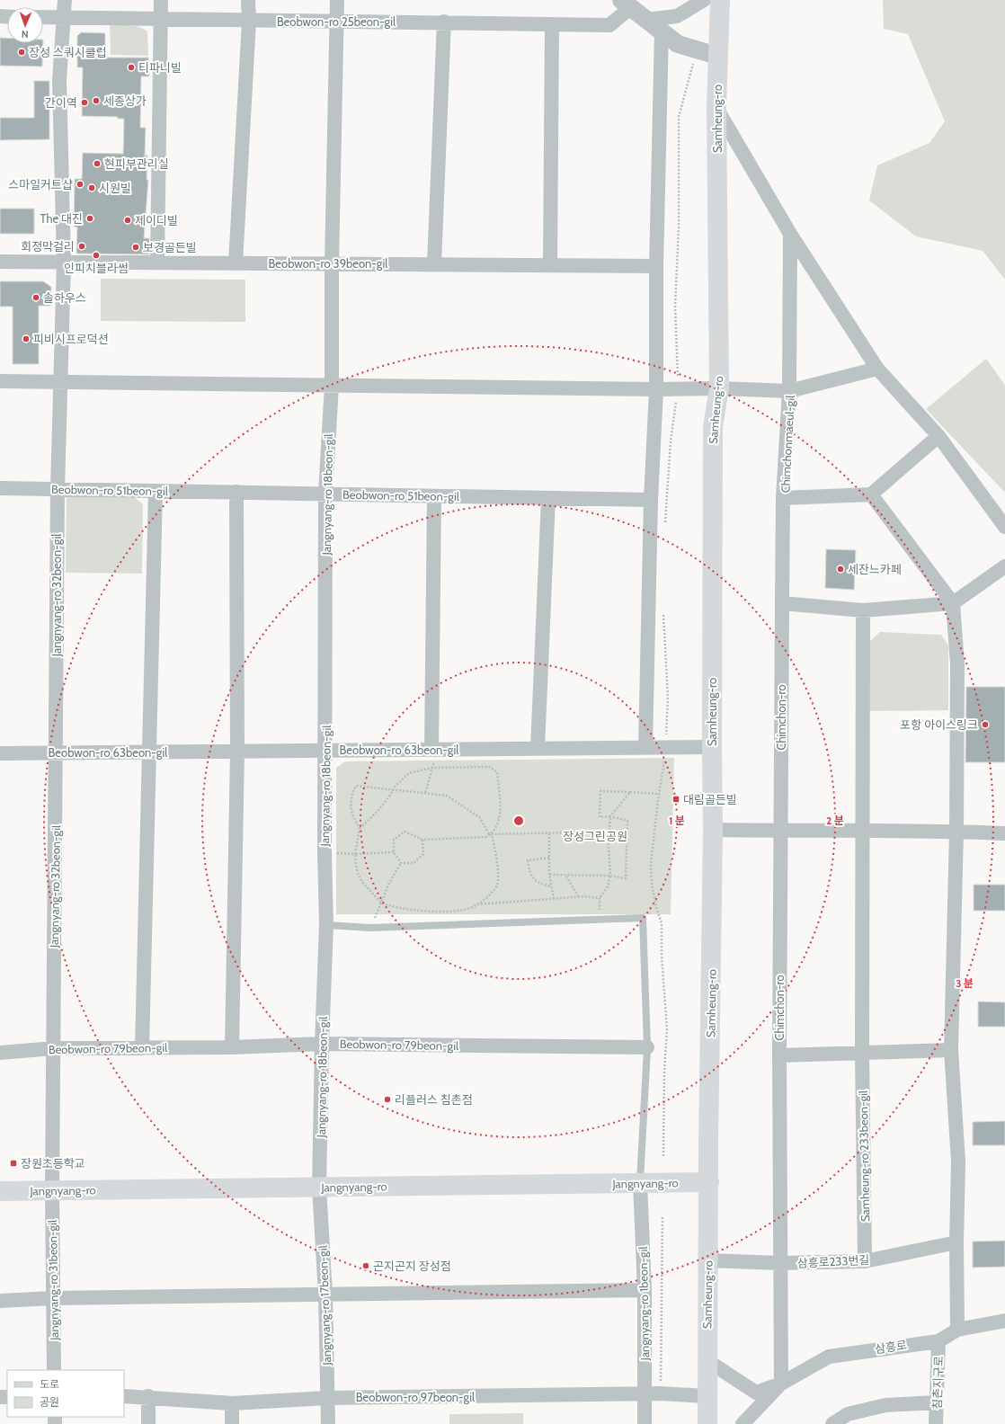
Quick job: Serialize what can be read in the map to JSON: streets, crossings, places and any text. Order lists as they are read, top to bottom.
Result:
{
  "streets": {
    "main road": ["Samheung-ro", "Jangnyang-ro"],
    "street": [
      "Beobwon-ro 25beon-gil",
      "Beobwon-ro 39beon-gil",
      "Chimchonmaeul-gil",
      "Beobwon-ro 51beon-gil",
      "Jangnyang-ro 18beon-gil",
      "Jangnyang-ro 32beon-gil",
      "Chimchon-ro",
      "Beobwon-ro 63beon-gil",
      "Beobwon-ro 79beon-gil",
      "Samheung-ro 233beon-gil",
      "삼흥로233번길",
      "Jangnyang-ro 31beon-gil",
      "Jangnyang-ro 1beon-gil",
      "Jangnyang-ro 17beon-gil",
      "삼흥로",
      "침촌지구로",
      "Beobwon-ro 97beon-gil"
    ]
  },
  "crossings": [
    ["Beobwon-ro 25beon-gil", "Jangnyang-ro 18beon-gil"],
    ["Beobwon-ro 25beon-gil", "Jangnyang-ro 32beon-gil"],
    ["Samheung-ro", "Beobwon-ro 63beon-gil"],
    ["Samheung-ro", "Jangnyang-ro"],
    ["Samheung-ro", "삼흥로233번길"],
    ["Samheung-ro", "삼흥로"],
    ["Samheung-ro", "Beobwon-ro 97beon-gil"],
    ["Beobwon-ro 39beon-gil", "Jangnyang-ro 18beon-gil"],
    ["Beobwon-ro 39beon-gil", "Jangnyang-ro 32beon-gil"],
    ["Chimchonmaeul-gil", "Chimchon-ro"],
    ["Beobwon-ro 51beon-gil", "Jangnyang-ro 18beon-gil"],
    ["Beobwon-ro 51beon-gil", "Jangnyang-ro 32beon-gil"],
    ["Jangnyang-ro 18beon-gil", "Beobwon-ro 63beon-gil"],
    ["Jangnyang-ro 18beon-gil", "Beobwon-ro 79beon-gil"],
    ["Jangnyang-ro 18beon-gil", "Jangnyang-ro"],
    ["Jangnyang-ro 18beon-gil", "Jangnyang-ro 17beon-gil"],
    ["Jangnyang-ro 32beon-gil", "Beobwon-ro 63beon-gil"],
    ["Jangnyang-ro 32beon-gil", "Beobwon-ro 79beon-gil"],
    ["Jangnyang-ro 32beon-gil", "Jangnyang-ro"],
    ["Jangnyang-ro 32beon-gil", "Jangnyang-ro 31beon-gil"],
    ["Samheung-ro 233beon-gil", "삼흥로233번길"],
    ["Jangnyang-ro", "Jangnyang-ro 31beon-gil"],
    ["Jangnyang-ro", "Jangnyang-ro 1beon-gil"],
    ["Jangnyang-ro", "Jangnyang-ro 17beon-gil"],
    ["Jangnyang-ro 1beon-gil", "Beobwon-ro 97beon-gil"],
    ["Jangnyang-ro 17beon-gil", "Beobwon-ro 97beon-gil"],
    ["삼흥로", "침촌지구로"]
  ],
  "parks": ["장성그린공원"],
  "places": {
    "other": [
      "장성 스쿼시클럽",
      "티파니빌",
      "세종상가",
      "간이역",
      "현피부관리실",
      "스마일커트샵",
      "시원빌",
      "The 대진",
      "제이디빌",
      "회정막걸리",
      "보경골든빌",
      "인피치블라썸",
      "솔하우스",
      "피비시프로덕션",
      "세잔느카페",
      "포항 아이스링크",
      "리플러스 침촌점",
      "곤지곤지 장성점"
    ],
    "transit": ["대림골든빌", "장원초등학교"]
  },
  "legend": ["도로", "공원"],
  "north": "bottom",
  "rings": ["1 분", "2 분", "3 분"]
}
